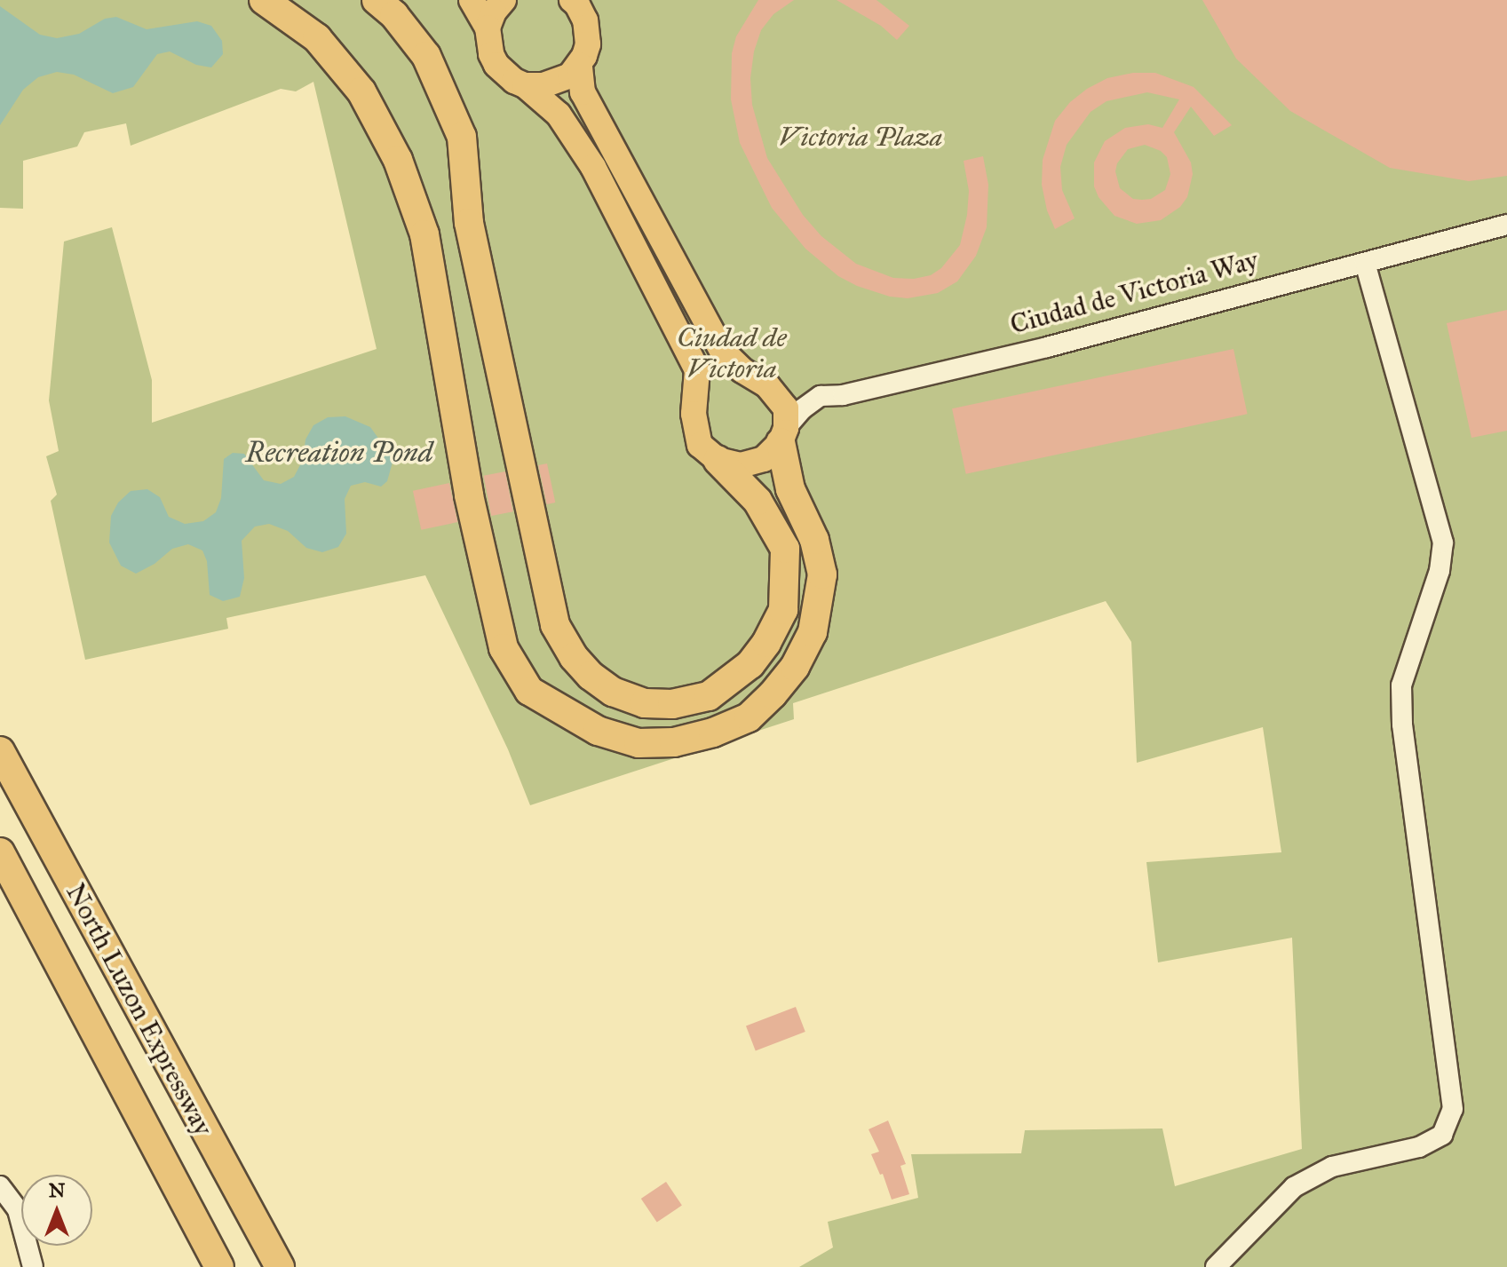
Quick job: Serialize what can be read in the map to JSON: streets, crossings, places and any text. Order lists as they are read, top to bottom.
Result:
{
  "streets": {
    "highway": ["North Luzon Expressway"],
    "street": ["Ciudad de Victoria Way"]
  },
  "water": ["Recreation Pond"],
  "parks": ["Victoria Plaza", "Ciudad de Victoria"],
  "north": "top"
}
